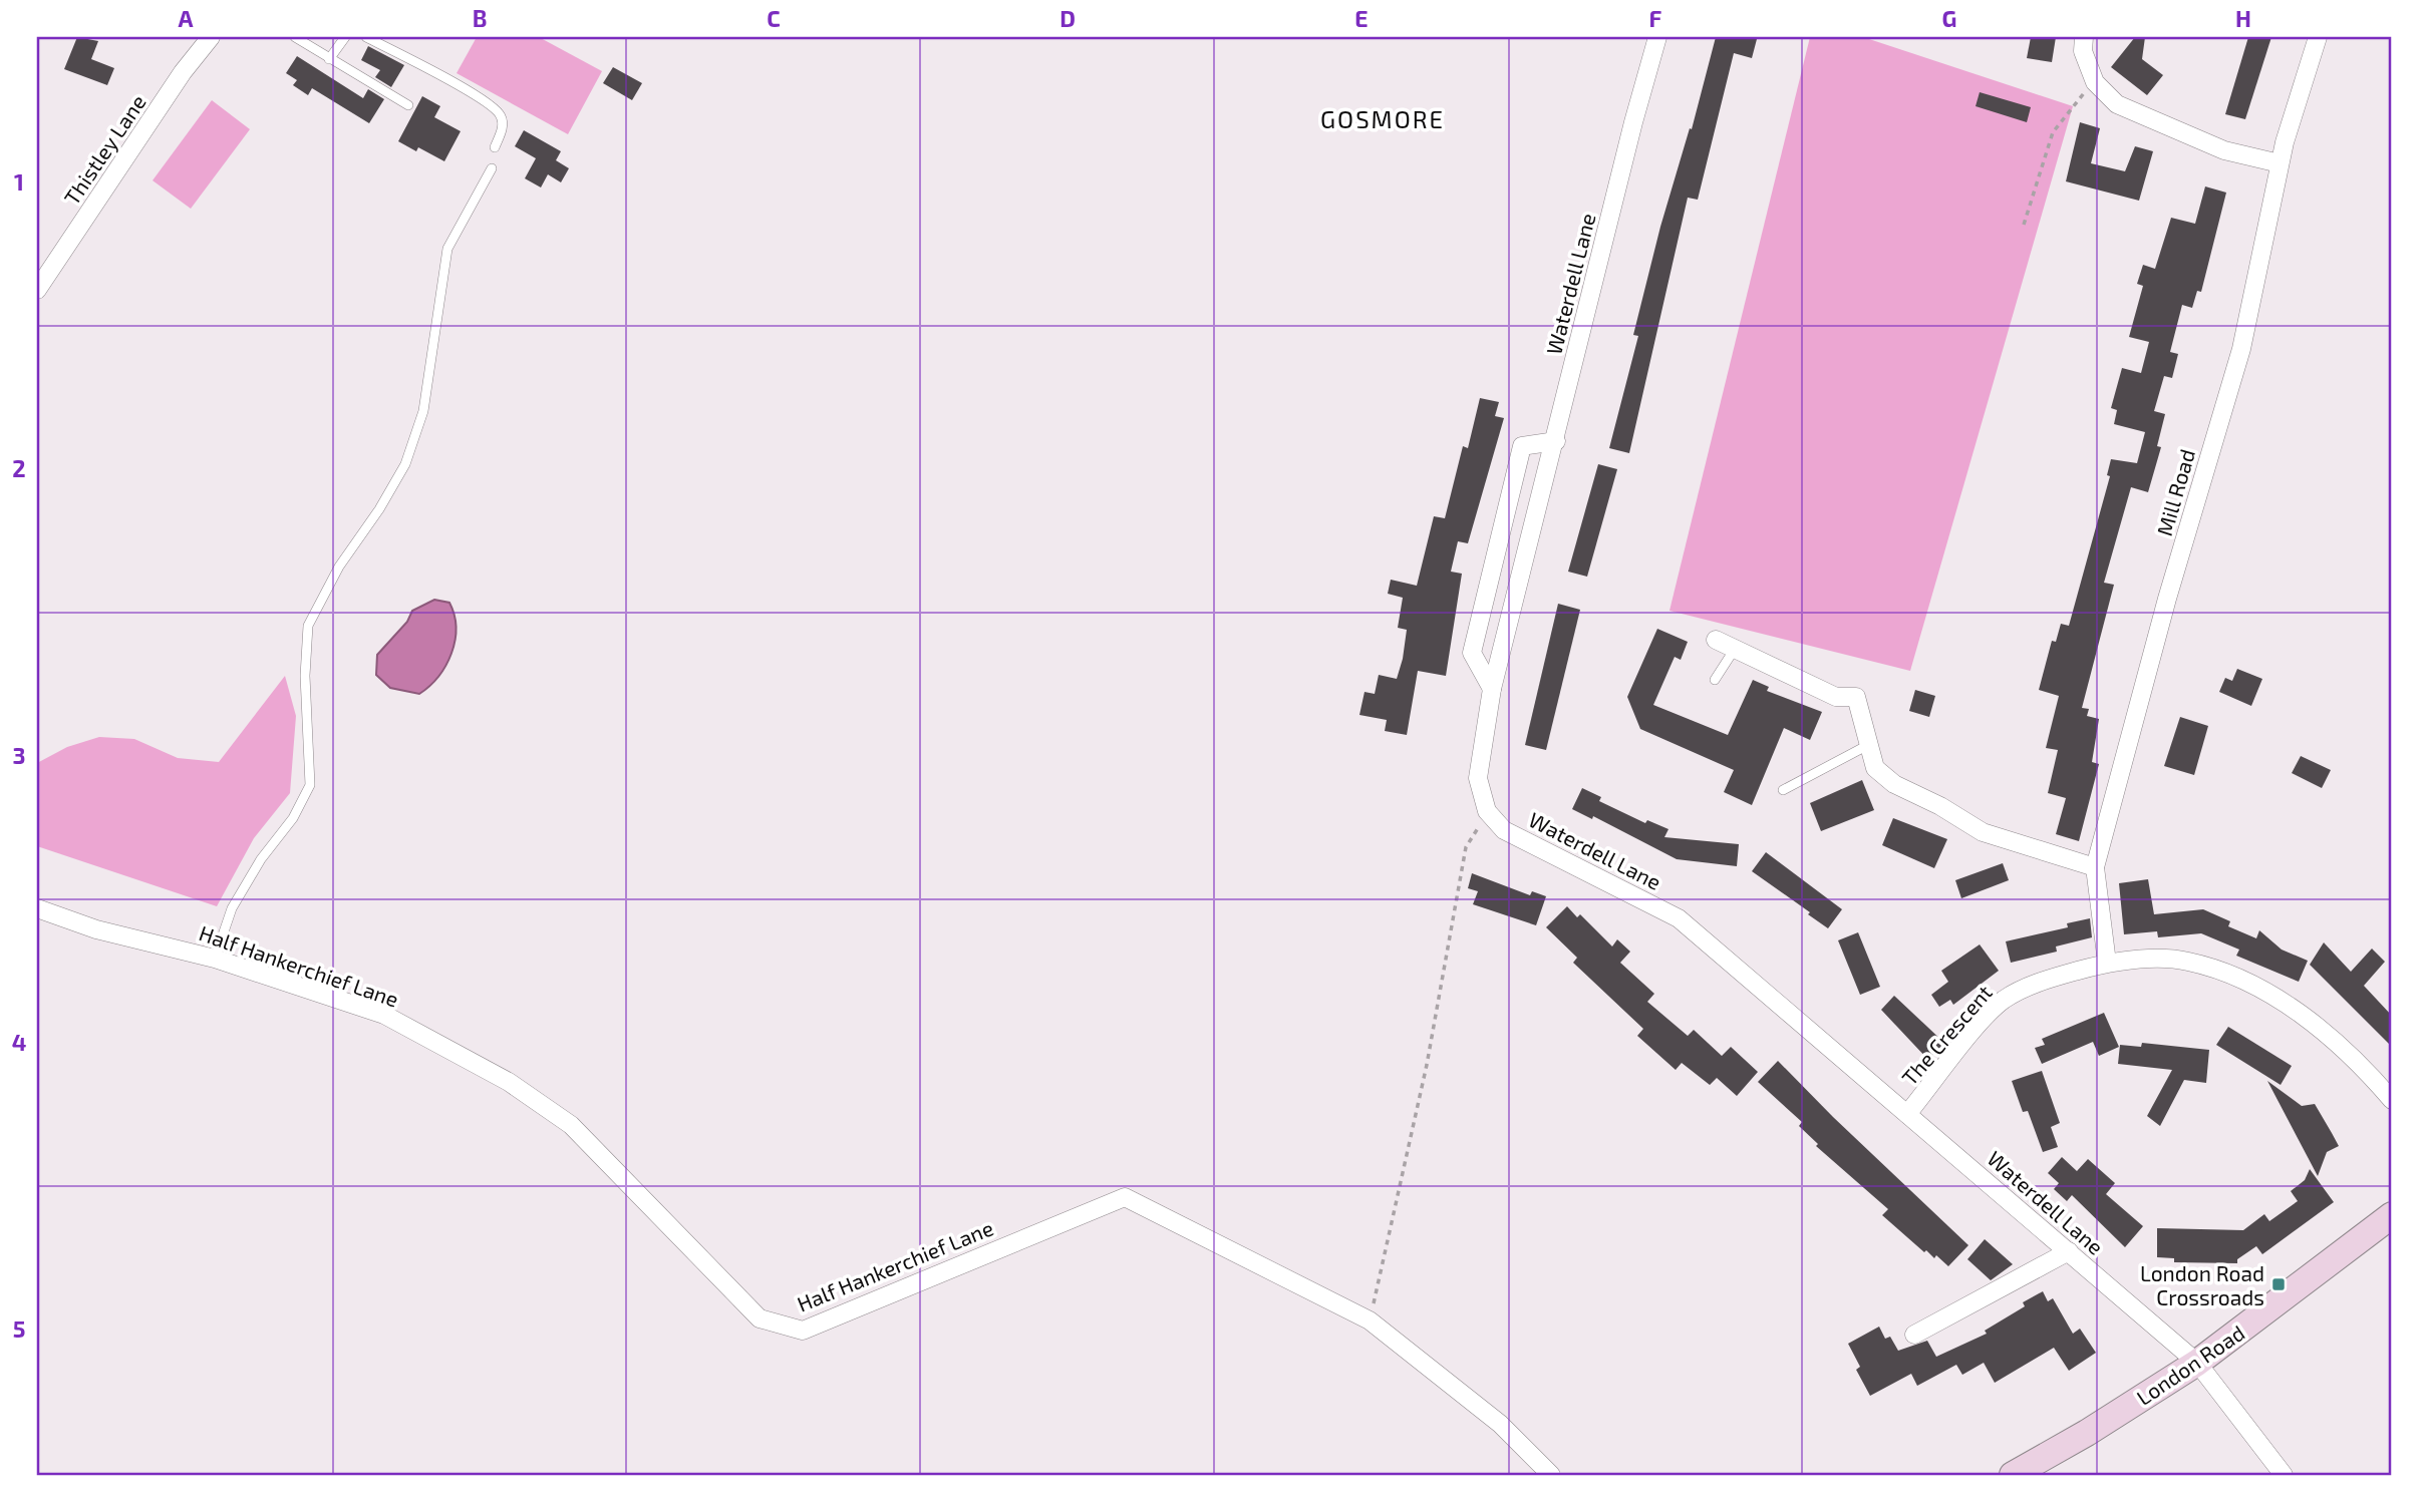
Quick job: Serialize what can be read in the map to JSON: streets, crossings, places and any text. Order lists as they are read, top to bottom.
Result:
{
  "streets": {
    "main road": ["London Road"],
    "street": [
      "Thistley Lane",
      "Waterdell Lane",
      "Mill Road",
      "Half Hankerchief Lane",
      "The Crescent"
    ]
  },
  "crossings": [
    ["Waterdell Lane", "The Crescent"],
    ["Waterdell Lane", "London Road"],
    ["Mill Road", "The Crescent"]
  ],
  "districts": ["GOSMORE"],
  "places": {
    "transit": ["London Road Crossroads"]
  },
  "grid": {
    "columns": [
      "A",
      "B",
      "C",
      "D",
      "E",
      "F",
      "G",
      "H"
    ],
    "rows": [
      "1",
      "2",
      "3",
      "4",
      "5"
    ]
  }
}
